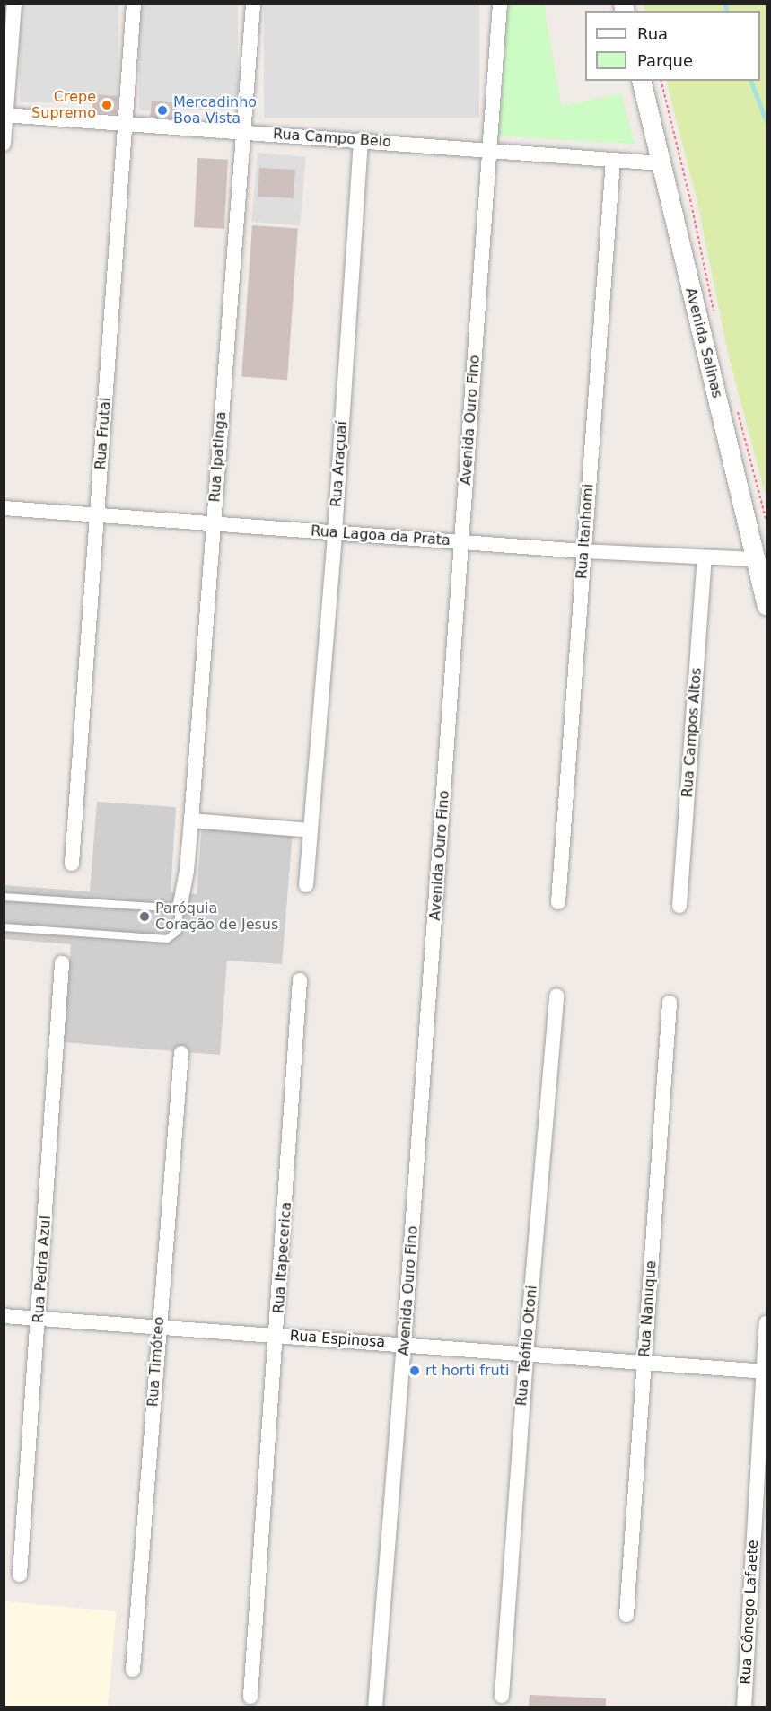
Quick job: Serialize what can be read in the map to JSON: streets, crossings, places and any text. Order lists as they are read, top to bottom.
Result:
{
  "streets": {
    "street": [
      "Rua Campo Belo",
      "Avenida Salinas",
      "Avenida Ouro Fino",
      "Rua Frutal",
      "Rua Ipatinga",
      "Rua Araçuaí",
      "Rua Itanhomi",
      "Rua Lagoa da Prata",
      "Rua Campos Altos",
      "Rua Itapecerica",
      "Rua Pedra Azul",
      "Rua Nanuque",
      "Rua Espinosa",
      "Rua Teófilo Otoni",
      "Rua Timóteo",
      "Rua Cônego Lafaete"
    ]
  },
  "crossings": [
    ["Rua Campo Belo", "Avenida Salinas"],
    ["Rua Campo Belo", "Avenida Ouro Fino"],
    ["Rua Campo Belo", "Rua Frutal"],
    ["Rua Campo Belo", "Rua Ipatinga"],
    ["Rua Campo Belo", "Rua Araçuaí"],
    ["Rua Campo Belo", "Rua Itanhomi"],
    ["Avenida Salinas", "Rua Lagoa da Prata"],
    ["Avenida Ouro Fino", "Rua Lagoa da Prata"],
    ["Avenida Ouro Fino", "Rua Espinosa"],
    ["Rua Frutal", "Rua Lagoa da Prata"],
    ["Rua Ipatinga", "Rua Lagoa da Prata"],
    ["Rua Araçuaí", "Rua Lagoa da Prata"],
    ["Rua Itanhomi", "Rua Lagoa da Prata"],
    ["Rua Lagoa da Prata", "Rua Campos Altos"],
    ["Rua Itapecerica", "Rua Espinosa"],
    ["Rua Pedra Azul", "Rua Espinosa"],
    ["Rua Nanuque", "Rua Espinosa"],
    ["Rua Espinosa", "Rua Teófilo Otoni"],
    ["Rua Espinosa", "Rua Timóteo"],
    ["Rua Espinosa", "Rua Cônego Lafaete"]
  ],
  "places": [
    "Crepe Supremo",
    "Mercadinho Boa Vista",
    "Paróquia Coração de Jesus",
    "rt horti fruti"
  ],
  "legend": ["Rua", "Parque"]
}
